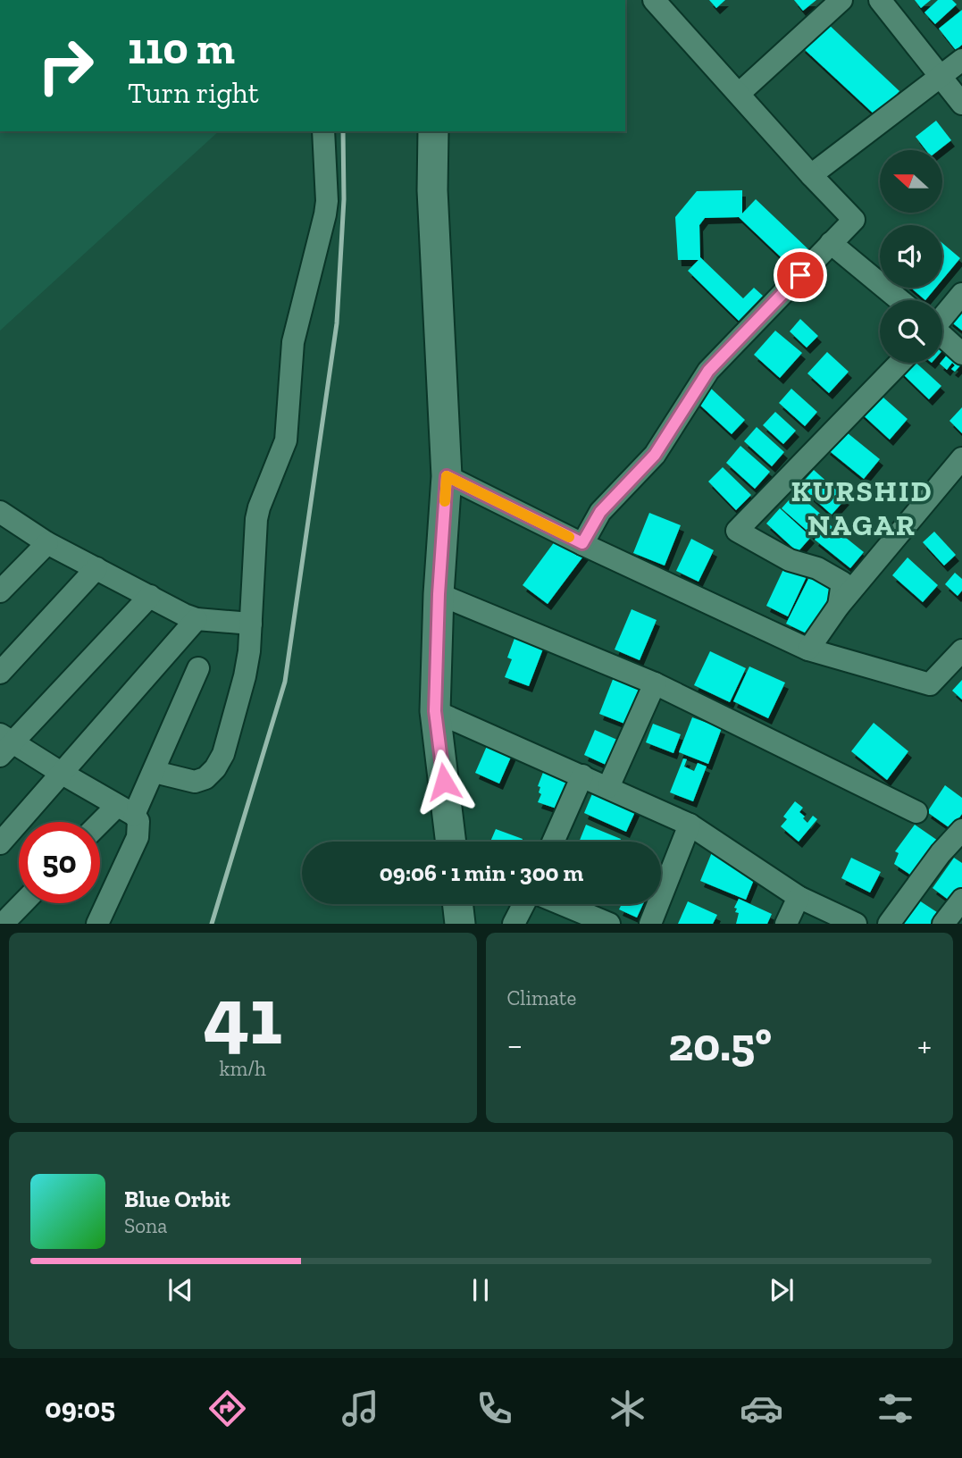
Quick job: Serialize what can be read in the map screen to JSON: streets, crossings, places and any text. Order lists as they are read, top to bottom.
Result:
{
  "districts": ["KURSHID NAGAR"],
  "north": "left",
  "page": {
    "turn": ["110 m", "Turn right"],
    "limit": "50",
    "trip": "09:06 · 1 min · 300 m",
    "tile": [
      ["41", "km/h"],
      "Climate"
    ],
    "heat": ["−", "20.5°", "+"],
    "song": ["Blue Orbit", "Sona"],
    "tabs": "09:05"
  }
}
